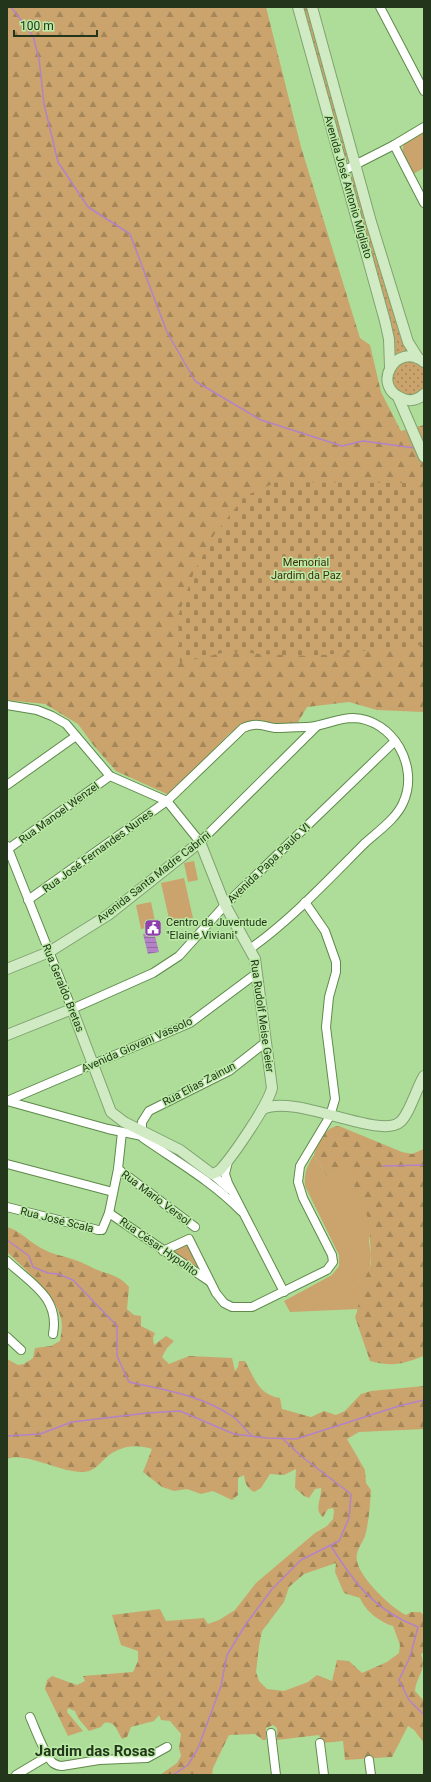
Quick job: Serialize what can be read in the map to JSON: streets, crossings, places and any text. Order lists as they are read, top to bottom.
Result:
{
  "streets": {
    "main road": [
      "Avenida José Antonio Migliato",
      "Avenida Papa Paulo VI",
      "Avenida Santa Madre Cabrini",
      "Rua Geraldo Bretas",
      "Rua Rudolf Meise Geier"
    ],
    "street": [
      "Rua Manoel Wenzel",
      "Rua José Fernandes Nunes",
      "Avenida Giovani Vassolo",
      "Rua Elias Zainun",
      "Rua Mario Versol",
      "Rua José Scala",
      "Rua César Hypolito"
    ]
  },
  "crossings": [
    ["Rua Manoel Wenzel", "Rua Geraldo Bretas"],
    ["Rua José Fernandes Nunes", "Avenida Santa Madre Cabrini"],
    ["Rua José Fernandes Nunes", "Rua Geraldo Bretas"],
    ["Rua José Fernandes Nunes", "Rua Rudolf Meise Geier"],
    ["Avenida Papa Paulo VI", "Rua Geraldo Bretas"],
    ["Avenida Papa Paulo VI", "Rua Rudolf Meise Geier"],
    ["Avenida Santa Madre Cabrini", "Rua Geraldo Bretas"],
    ["Avenida Santa Madre Cabrini", "Rua Rudolf Meise Geier"],
    ["Rua Geraldo Bretas", "Avenida Giovani Vassolo"],
    ["Rua Rudolf Meise Geier", "Avenida Giovani Vassolo"],
    ["Rua Rudolf Meise Geier", "Rua Elias Zainun"],
    ["Rua José Scala", "Rua César Hypolito"]
  ],
  "districts": ["Jardim das Rosas"],
  "parks": ["Memorial Jardim da Paz"],
  "places": {
    "public building": ["Centro da Juventude \"Elaine Viviani\""]
  },
  "scale_bar": "100 m"
}
